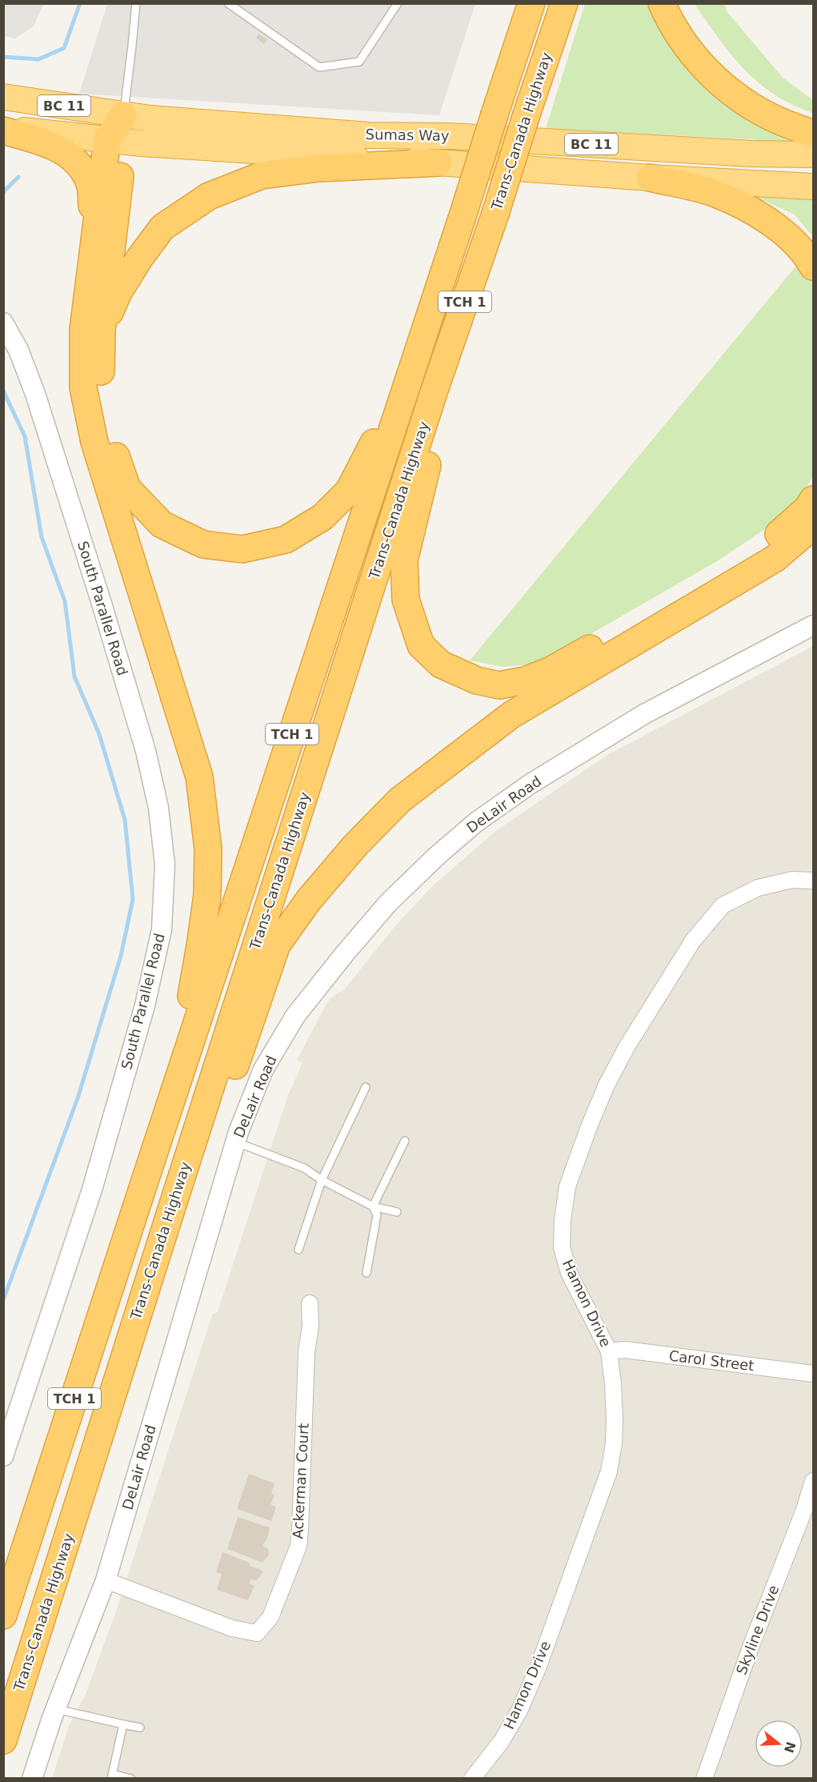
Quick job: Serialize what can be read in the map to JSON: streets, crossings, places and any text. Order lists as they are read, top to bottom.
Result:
{
  "streets": {
    "highway": [
      "BC 11",
      "Trans-Canada Highway",
      "Sumas Way",
      "TCH 1"
    ],
    "street": [
      "South Parallel Road",
      "DeLair Road",
      "Hamon Drive",
      "Carol Street",
      "Ackerman Court",
      "Skyline Drive"
    ]
  },
  "crossings": [
    ["DeLair Road", "Ackerman Court"],
    ["Hamon Drive", "Carol Street"]
  ],
  "north": "right"
}
